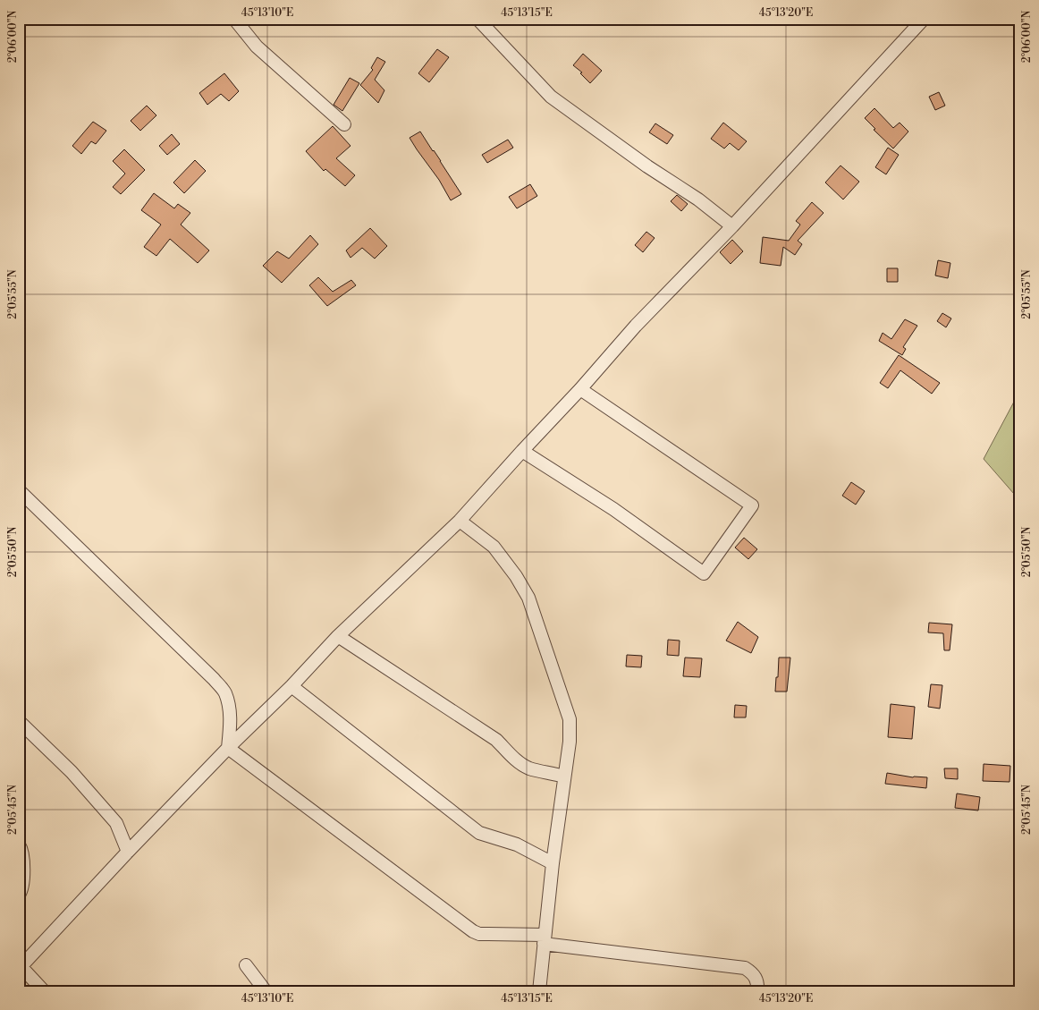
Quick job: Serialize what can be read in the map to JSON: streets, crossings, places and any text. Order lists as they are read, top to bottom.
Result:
{
  "coordinates": [
    "45°13'10\"E",
    "45°13'15\"E",
    "45°13'20\"E",
    "2°06'00\"N",
    "2°05'55\"N",
    "2°05'50\"N",
    "2°05'45\"N"
  ]
}
